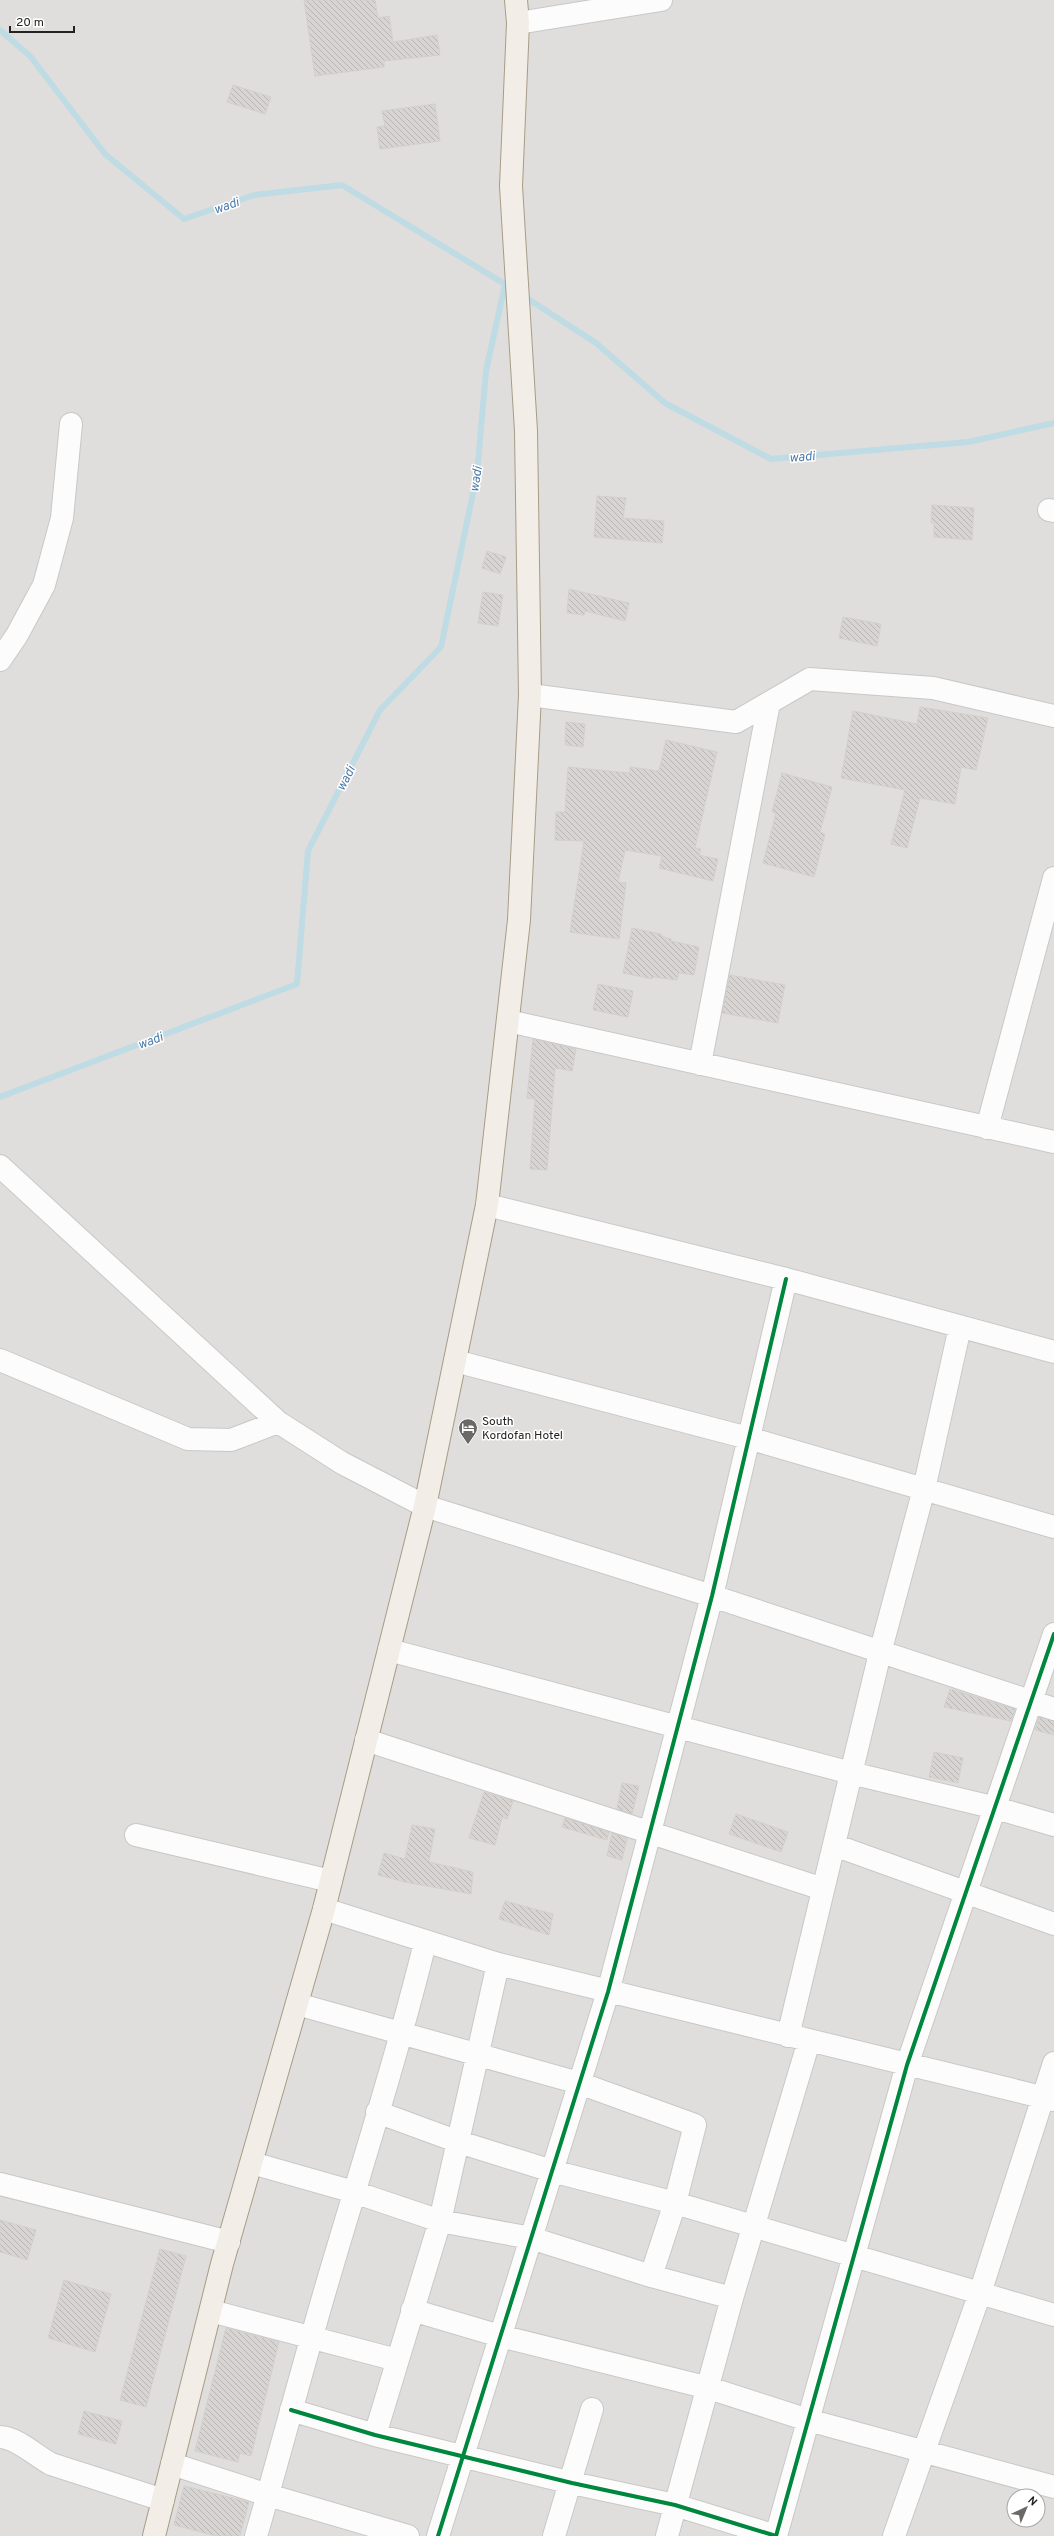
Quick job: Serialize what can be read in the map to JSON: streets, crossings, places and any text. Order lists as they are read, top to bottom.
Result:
{
  "water": ["wadi"],
  "places": {
    "hotel": ["South Kordofan Hotel"]
  },
  "scale_bar": "20 m",
  "north": "top right"
}
